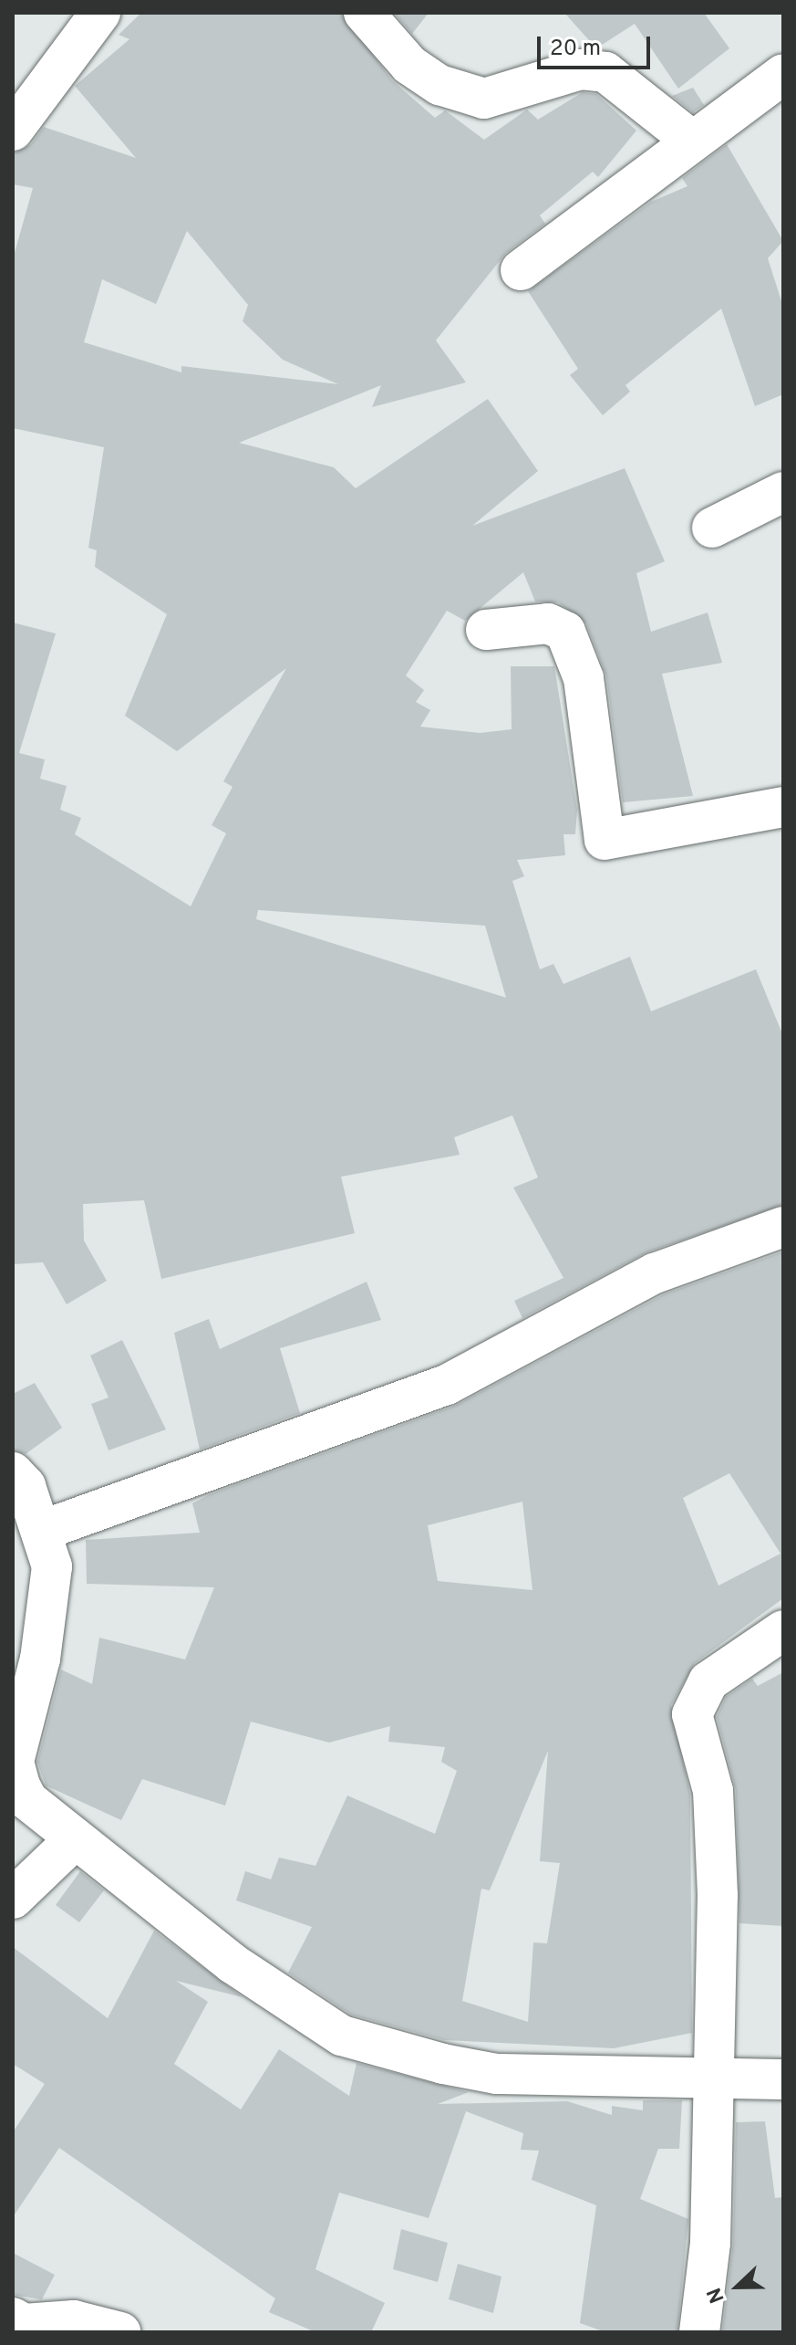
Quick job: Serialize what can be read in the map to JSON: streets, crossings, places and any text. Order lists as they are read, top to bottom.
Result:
{
  "scale_bar": "20 m",
  "north": "left"
}
